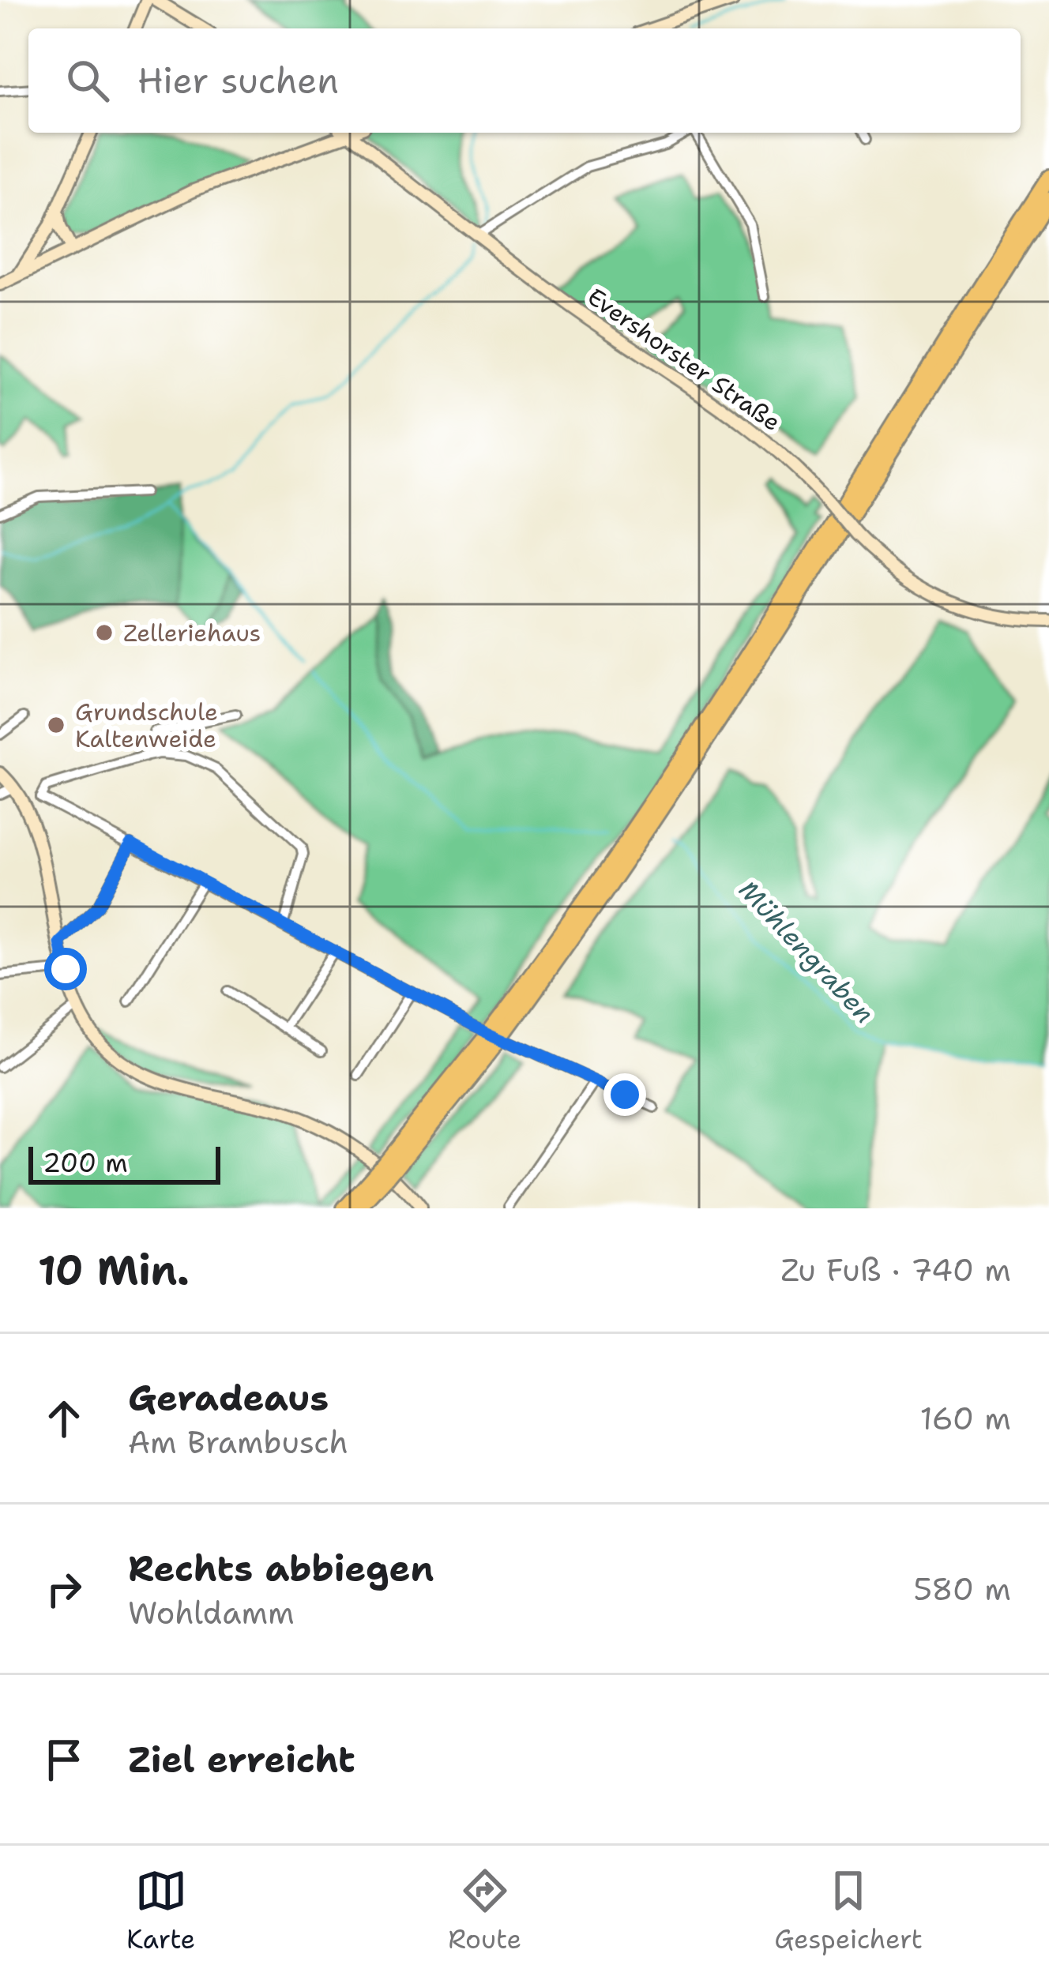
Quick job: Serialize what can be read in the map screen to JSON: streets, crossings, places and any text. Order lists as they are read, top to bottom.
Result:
{
  "streets": {
    "street": ["Evershorster Straße"]
  },
  "water": ["Mühlengraben"],
  "places": ["Zelleriehaus", "Grundschule Kaltenweide"],
  "scale_bar": "200 m",
  "page": {
    "search": "Hier suchen",
    "scale": "200 m",
    "heading": ["10 Min.", "Zu Fuß · 740 m"],
    "list": [
      ["Geradeaus", "Am Brambusch", "160 m"],
      ["Rechts abbiegen", "Wohldamm", "580 m"],
      "Ziel erreicht"
    ],
    "nav": ["Karte", "Route", "Gespeichert"]
  }
}
